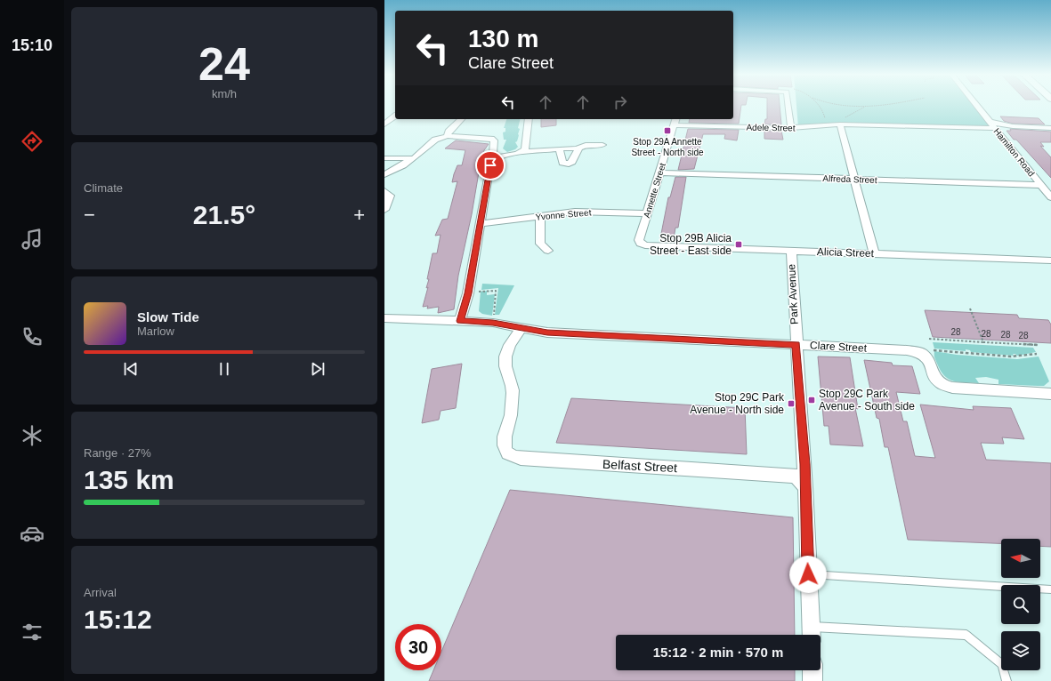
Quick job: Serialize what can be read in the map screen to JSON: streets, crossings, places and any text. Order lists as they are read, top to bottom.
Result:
{
  "streets": {
    "street": [
      "Adele Street",
      "Hamilton Road",
      "Alfreda Street",
      "Annette Street",
      "Yvonne Street",
      "Alicia Street",
      "Park Avenue",
      "Clare Street",
      "Belfast Street"
    ]
  },
  "crossings": [
    ["Adele Street", "Hamilton Road"],
    ["Adele Street", "Annette Street"],
    ["Hamilton Road", "Alfreda Street"],
    ["Alfreda Street", "Annette Street"],
    ["Annette Street", "Yvonne Street"],
    ["Annette Street", "Alicia Street"],
    ["Alicia Street", "Park Avenue"],
    ["Park Avenue", "Clare Street"],
    ["Park Avenue", "Belfast Street"],
    ["Clare Street", "Belfast Street"]
  ],
  "places": {
    "transit": [
      "Stop 29A Annette Street - North side",
      "Stop 29B Alicia Street - East side",
      "Stop 29C Park Avenue - South side",
      "Stop 29C Park Avenue - North side"
    ]
  },
  "house_numbers": [
    "28",
    "28",
    "28",
    "28"
  ],
  "north": "left",
  "page": {
    "tabs": "15:10",
    "tile": [
      ["24", "km/h"],
      "Climate",
      ["Range · 27%", "135 km"],
      ["Arrival", "15:12"]
    ],
    "turn": ["130 m", "Clare Street"],
    "heat": ["−", "21.5°", "+"],
    "song": ["Slow Tide", "Marlow"],
    "limit": "30",
    "trip": "15:12 · 2 min · 570 m"
  }
}
